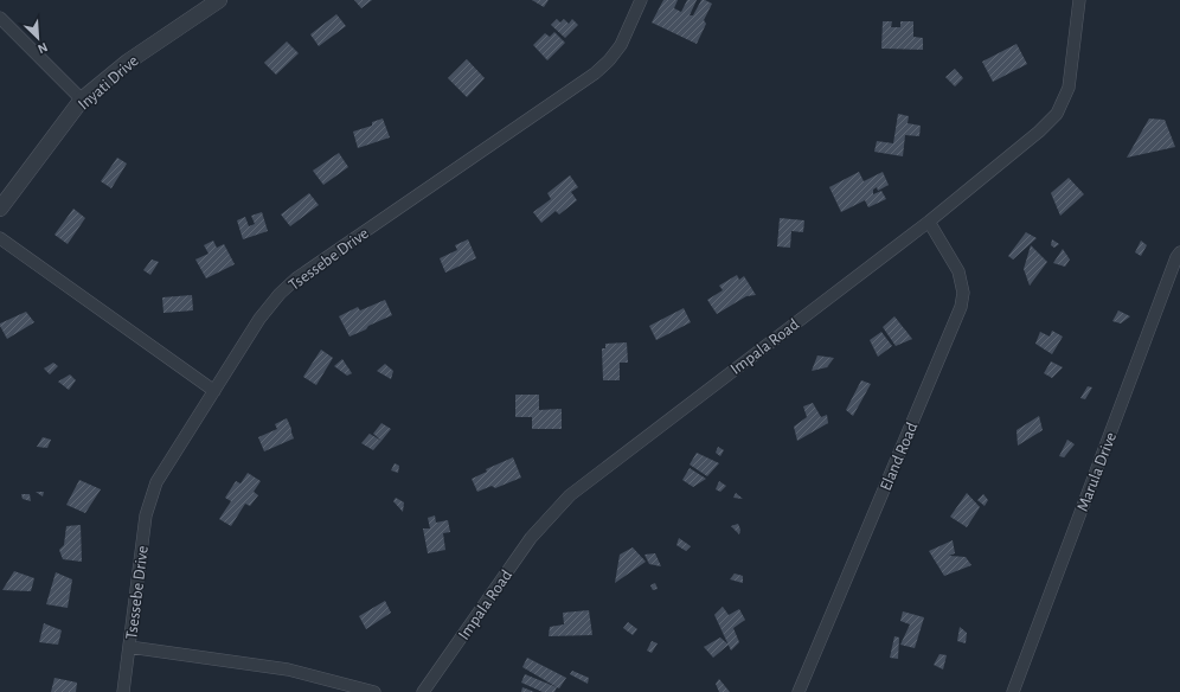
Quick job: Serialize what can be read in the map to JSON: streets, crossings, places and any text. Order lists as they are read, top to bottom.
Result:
{
  "streets": {
    "street": [
      "Inyati Drive",
      "Tsessebe Drive",
      "Impala Road",
      "Eland Road",
      "Marula Drive"
    ]
  },
  "crossings": [
    ["Impala Road", "Eland Road"]
  ],
  "north": "bottom right"
}
